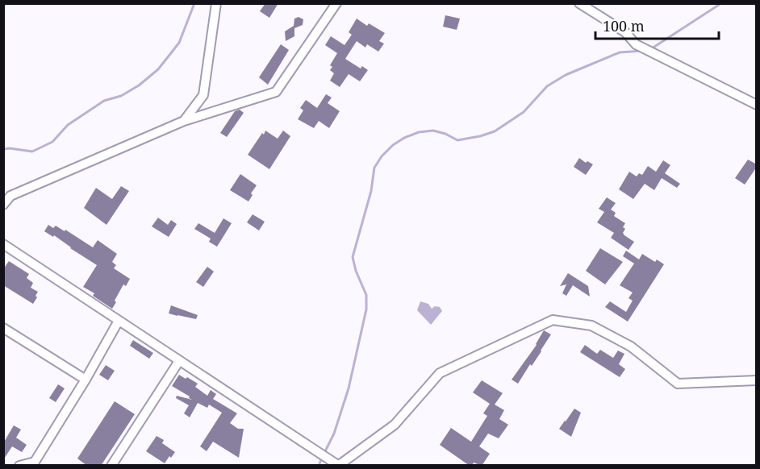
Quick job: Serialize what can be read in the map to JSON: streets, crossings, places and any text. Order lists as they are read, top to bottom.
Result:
{
  "scale_bar": "100 m"
}
